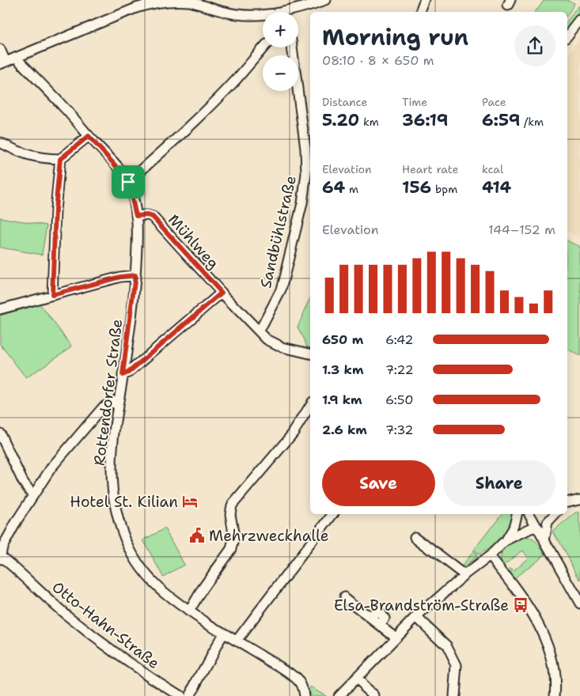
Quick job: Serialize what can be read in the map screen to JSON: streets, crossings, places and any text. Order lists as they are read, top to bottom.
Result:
{
  "streets": {
    "street": [
      "Sandbühlstraße",
      "Mühlweg",
      "Rottendorfer Straße",
      "Otto-Hahn-Straße"
    ]
  },
  "crossings": [
    ["Sandbühlstraße", "Mühlweg"],
    ["Mühlweg", "Rottendorfer Straße"]
  ],
  "places": {
    "hotel": ["Hotel St. Kilian"],
    "public building": ["Mehrzweckhalle"],
    "bus stop": ["Elsa-Brandström-Straße"]
  },
  "page": {
    "map_buttons": ["+", "−"],
    "heading": ["Morning run", "08:10 · 8 × 650 m"],
    "stats": [
      ["Distance", "5.20 km"],
      ["Time", "36:19"],
      ["Pace", "6:59 /km"],
      ["Elevation", "64 m"],
      ["Heart rate", "156 bpm"],
      ["kcal", "414"]
    ],
    "chart": ["Elevation", "144–152 m"],
    "list": [
      {
        "name": "650 m",
        "note": "6:42"
      },
      {
        "name": "1.3 km",
        "note": "7:22"
      },
      {
        "name": "1.9 km",
        "note": "6:50"
      },
      {
        "name": "2.6 km",
        "note": "7:32"
      }
    ],
    "buttons": ["Save", "Share"]
  }
}
